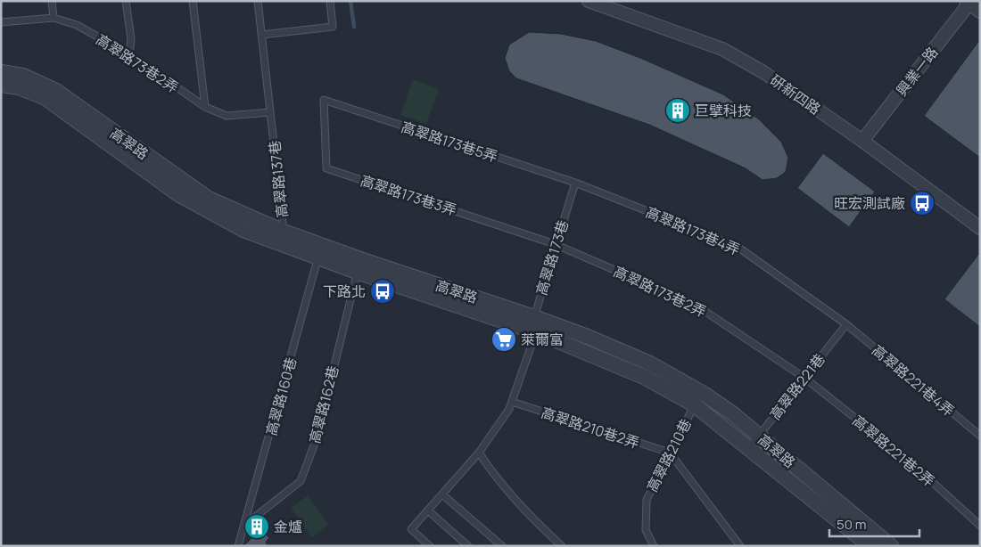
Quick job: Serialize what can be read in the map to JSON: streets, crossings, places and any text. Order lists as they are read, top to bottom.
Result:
{
  "streets": {
    "street": ["興業一路", "研新四路", "高翠路"],
    "lane": [
      "高翠路73巷2弄",
      "高翠路173巷5弄",
      "高翠路137巷",
      "高翠路173巷3弄",
      "高翠路173巷4弄",
      "高翠路173巷",
      "高翠路173巷2弄",
      "高翠路221巷4弄",
      "高翠路221巷",
      "高翠路160巷",
      "高翠路162巷",
      "高翠路210巷2弄",
      "高翠路221巷2弄",
      "高翠路210巷"
    ]
  },
  "crossings": [
    ["高翠路73巷2弄", "高翠路137巷"],
    ["興業一路", "研新四路"],
    ["高翠路173巷5弄", "高翠路173巷3弄"],
    ["高翠路173巷5弄", "高翠路173巷4弄"],
    ["高翠路173巷5弄", "高翠路173巷"],
    ["高翠路", "高翠路137巷"],
    ["高翠路", "高翠路173巷"],
    ["高翠路", "高翠路221巷"],
    ["高翠路", "高翠路160巷"],
    ["高翠路", "高翠路162巷"],
    ["高翠路", "高翠路210巷"],
    ["高翠路173巷3弄", "高翠路173巷"],
    ["高翠路173巷3弄", "高翠路173巷2弄"],
    ["高翠路173巷4弄", "高翠路173巷"],
    ["高翠路173巷4弄", "高翠路221巷4弄"],
    ["高翠路173巷4弄", "高翠路221巷"],
    ["高翠路173巷", "高翠路173巷2弄"],
    ["高翠路173巷2弄", "高翠路221巷"],
    ["高翠路173巷2弄", "高翠路221巷2弄"],
    ["高翠路221巷4弄", "高翠路221巷"],
    ["高翠路221巷", "高翠路221巷2弄"],
    ["高翠路160巷", "高翠路162巷"],
    ["高翠路210巷2弄", "高翠路210巷"]
  ],
  "places": {
    "building": ["巨擘科技", "金爐"],
    "bus stop": ["旺宏測試廠", "下路北"],
    "supermarket": ["萊爾富"]
  },
  "scale_bar": "50 m"
}
